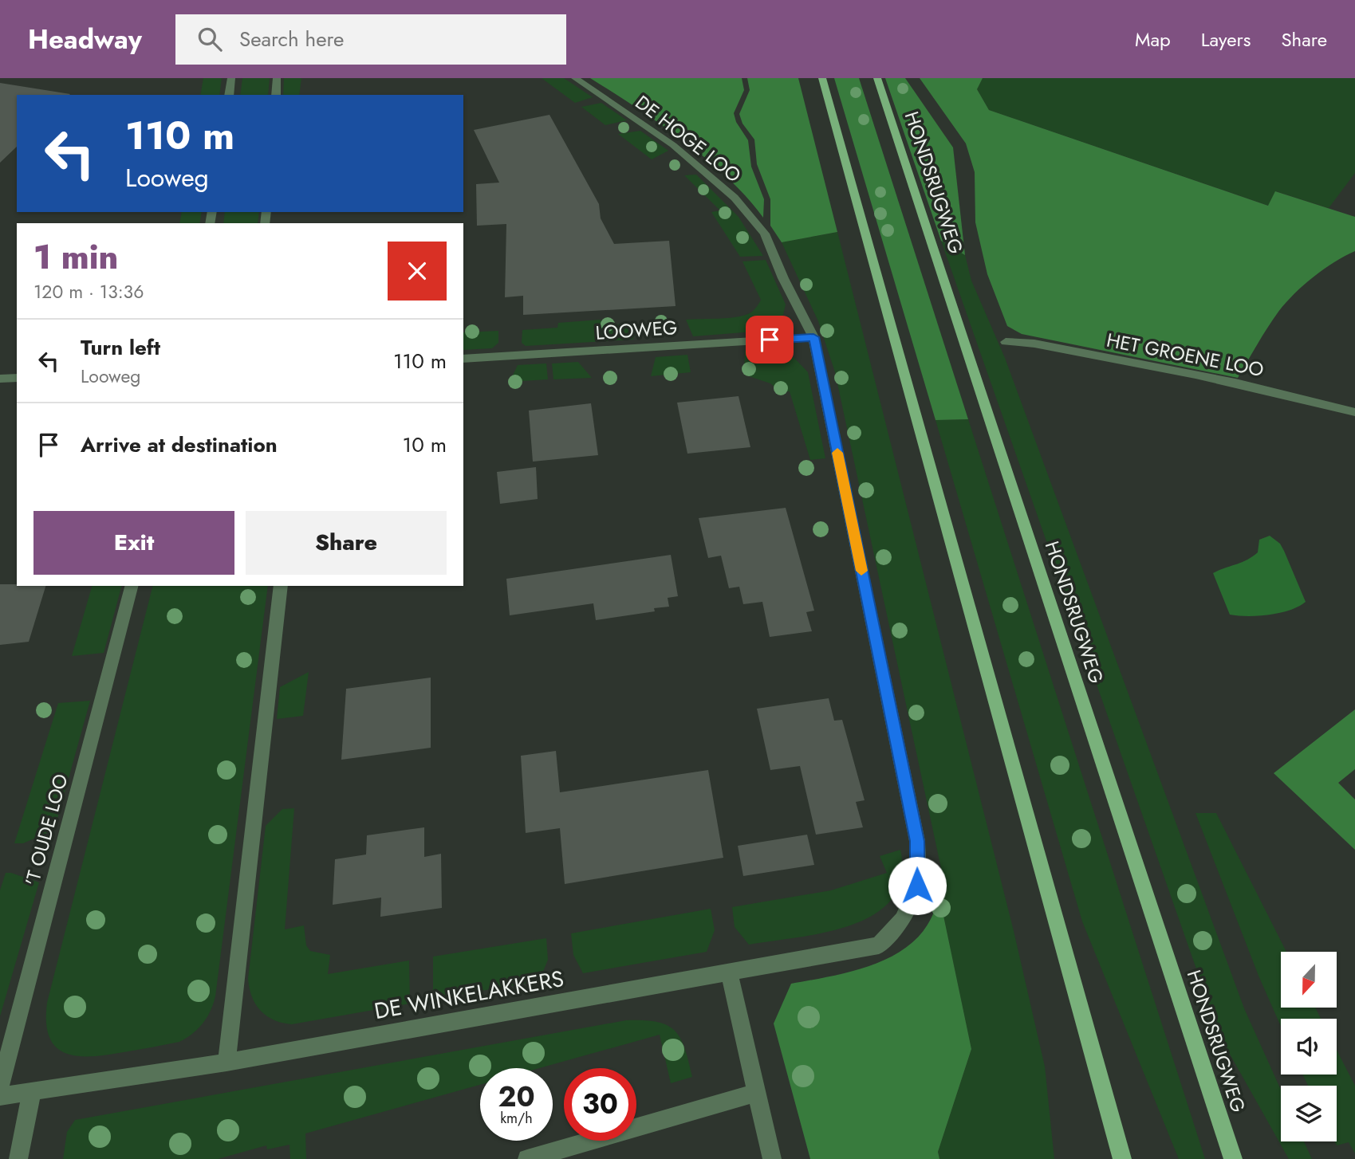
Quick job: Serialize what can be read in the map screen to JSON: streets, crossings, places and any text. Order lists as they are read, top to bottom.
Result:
{
  "streets": {
    "main road": ["HONDSRUGWEG"],
    "street": [
      "DE HOGE LOO",
      "LOOWEG",
      "HET GROENE LOO",
      "'T OUDE LOO",
      "DE WINKELAKKERS"
    ]
  },
  "crossings": [
    ["DE HOGE LOO", "LOOWEG"],
    ["DE HOGE LOO", "DE WINKELAKKERS"]
  ],
  "north": "bottom",
  "page": {
    "header": "Headway",
    "search": "Search here",
    "nav": ["Map", "Layers", "Share"],
    "turn": ["110 m", "Looweg"],
    "heading": ["1 min", "120 m · 13:36"],
    "list": [
      {
        "name": "Turn left",
        "note": "Looweg",
        "value": "110 m"
      },
      {
        "name": "Arrive at destination",
        "value": "10 m"
      }
    ],
    "buttons": ["Exit", "Share"],
    "speed": "20 km/h",
    "limit": "30"
  }
}
